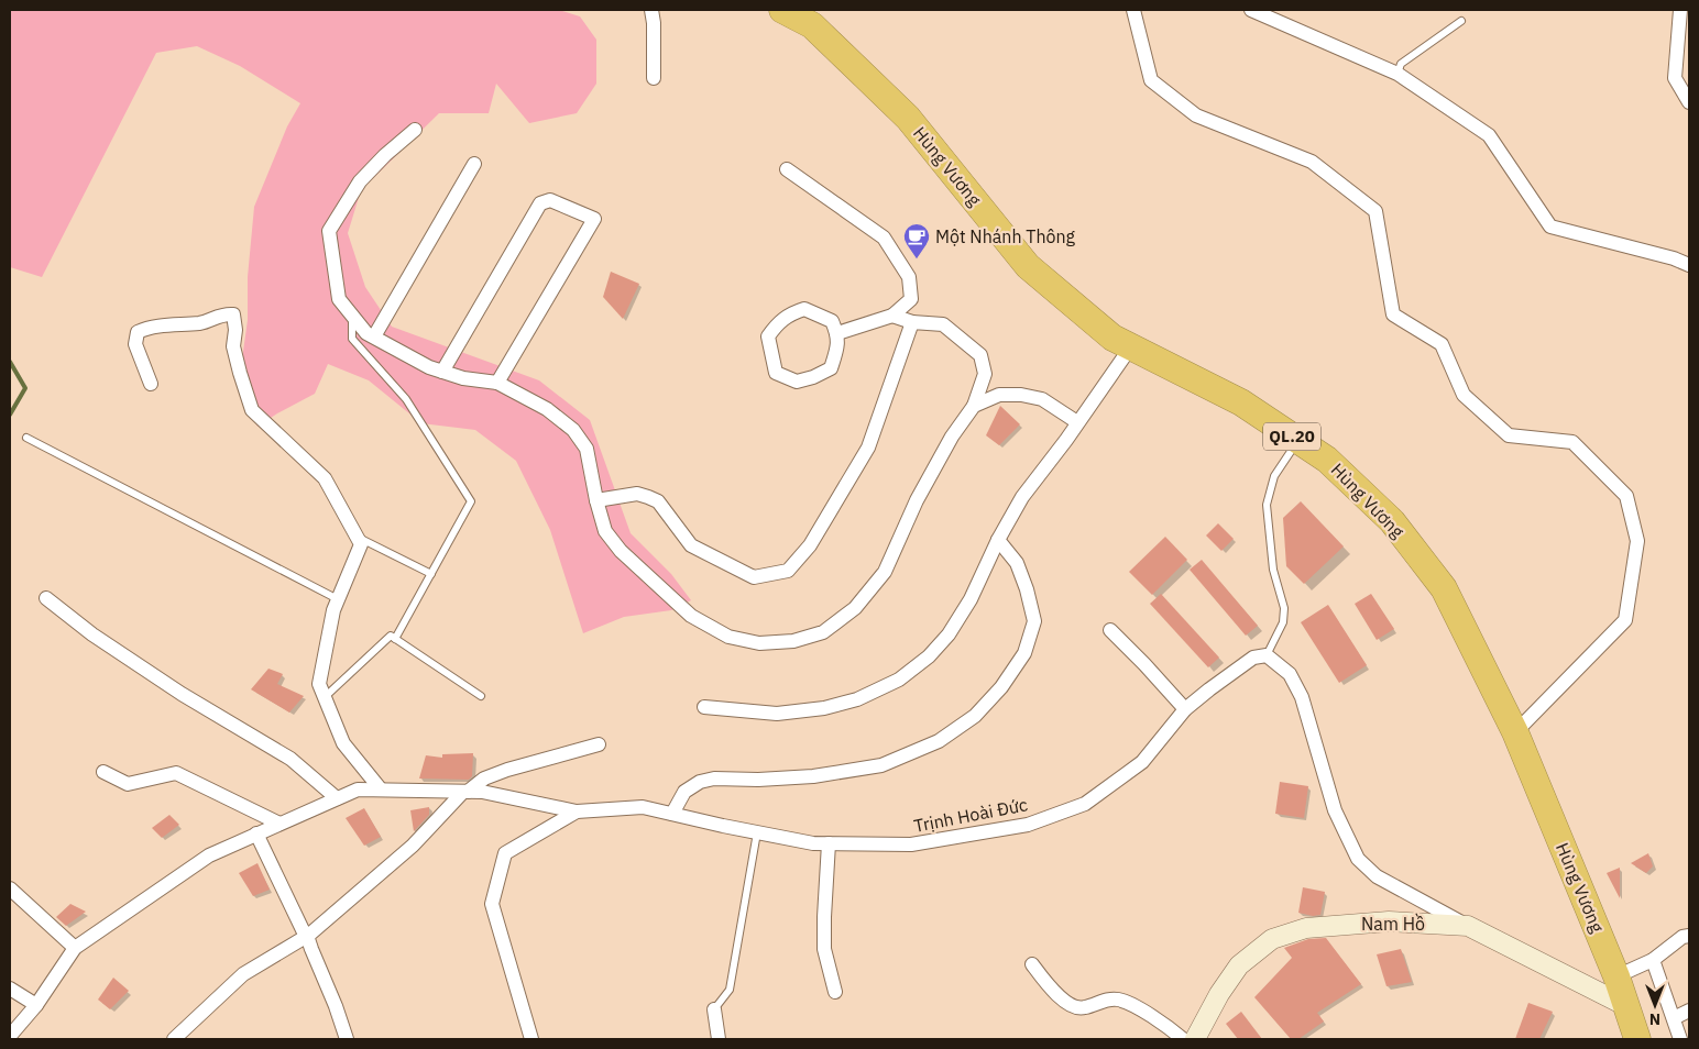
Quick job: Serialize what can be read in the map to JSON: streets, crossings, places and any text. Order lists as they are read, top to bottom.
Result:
{
  "streets": {
    "highway": ["Hùng Vương", "QL.20"],
    "street": ["Trịnh Hoài Đức", "Nam Hồ"]
  },
  "crossings": [
    ["Hùng Vương", "Nam Hồ"]
  ],
  "places": {
    "cafe": ["Một Nhánh Thông"]
  },
  "north": "bottom"
}
